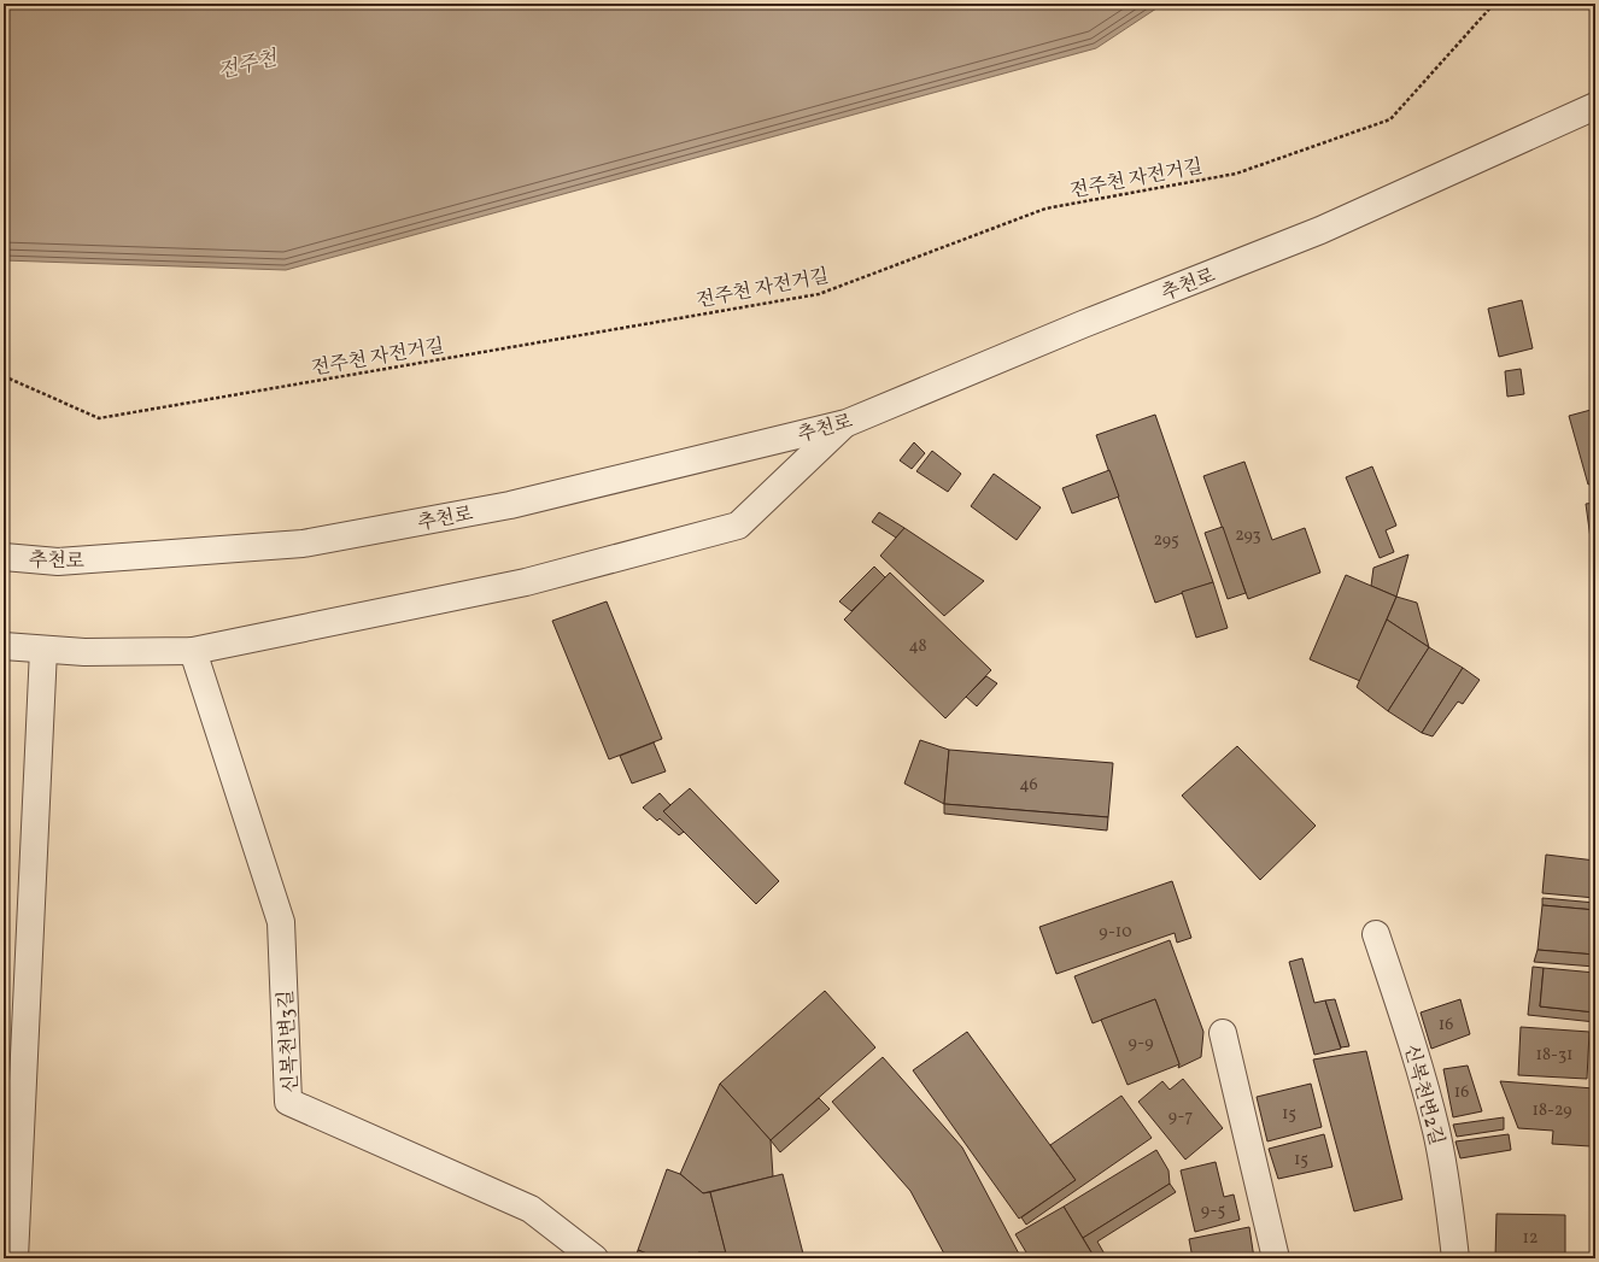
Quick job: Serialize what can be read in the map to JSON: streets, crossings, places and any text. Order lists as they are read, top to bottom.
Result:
{
  "streets": {
    "street": ["추천로", "신복천변3길", "신복천변2길"],
    "path": ["전주천 자전거길"]
  },
  "water": ["전주천"],
  "house_numbers": [
    "293",
    "295",
    "48",
    "46",
    "9-10",
    "16",
    "9-9",
    "18-31",
    "16",
    "18-29",
    "15",
    "9-7",
    "15",
    "9-5",
    "12"
  ]
}
